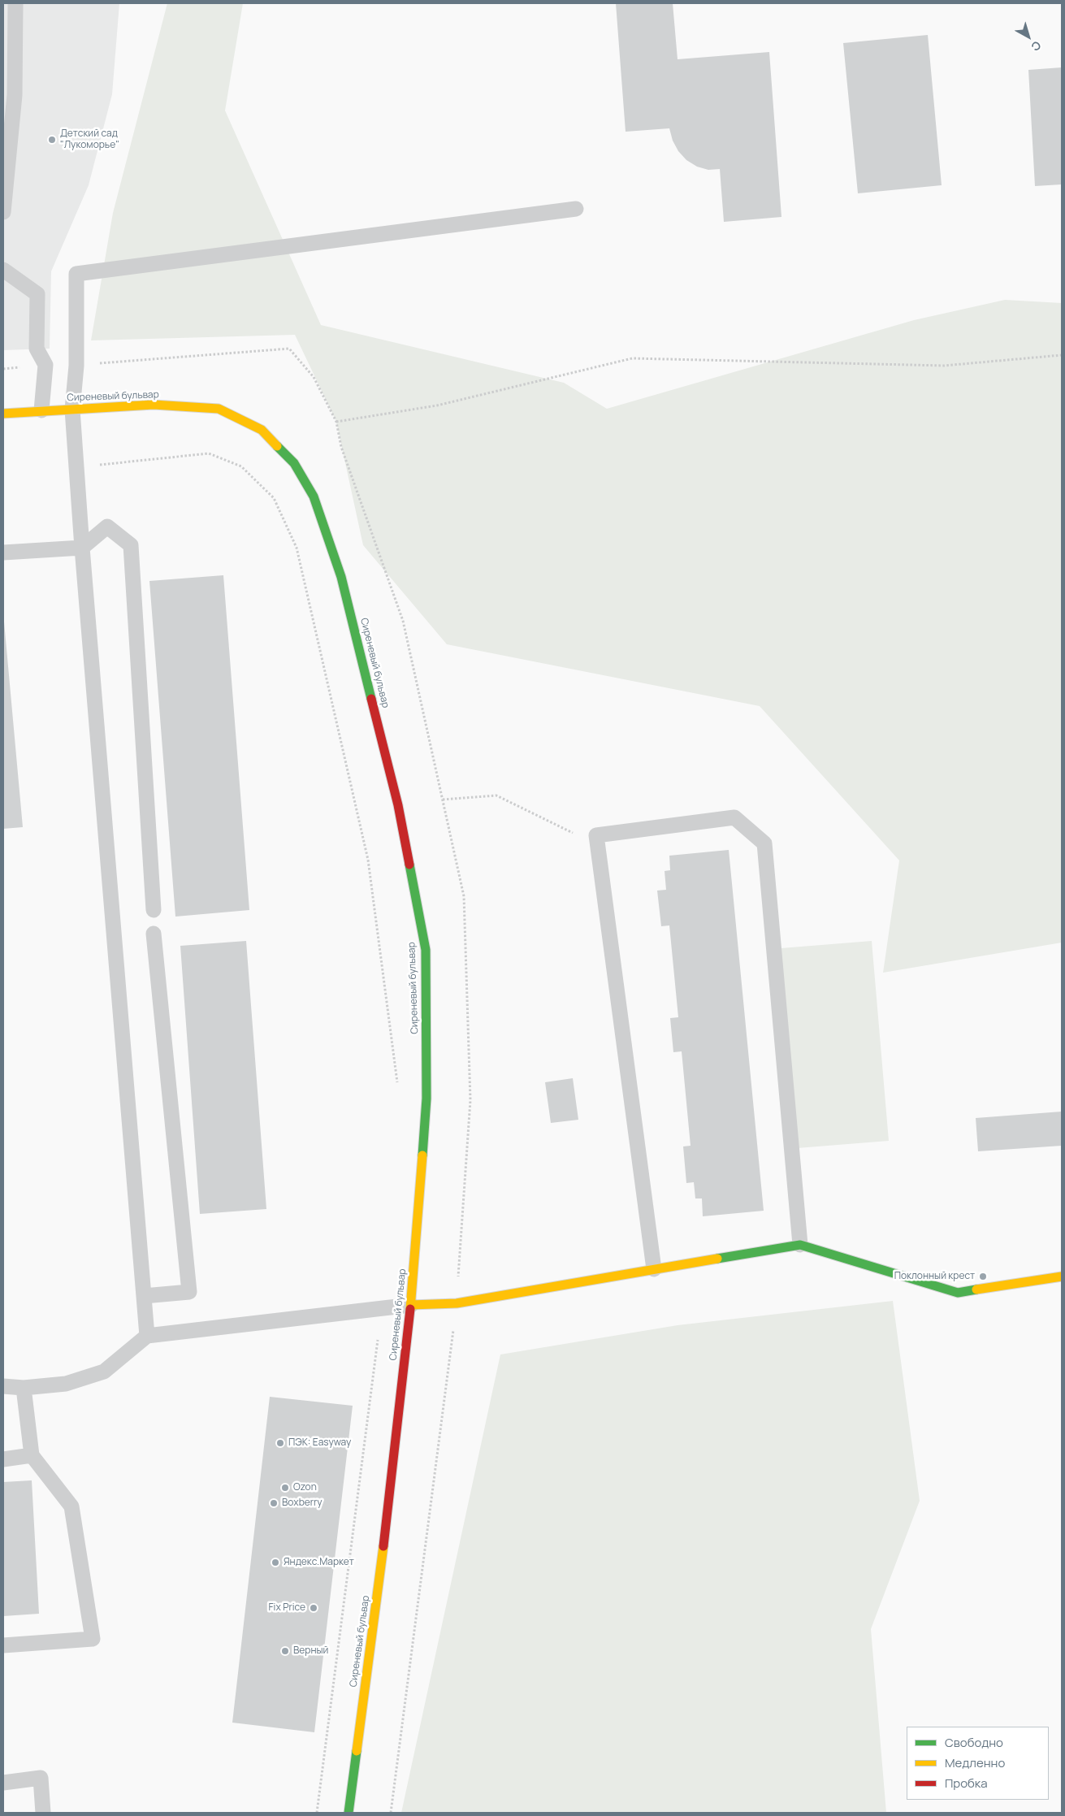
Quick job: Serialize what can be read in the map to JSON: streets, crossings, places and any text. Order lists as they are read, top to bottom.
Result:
{
  "streets": {
    "street": ["Сиреневый бульвар"]
  },
  "places": [
    "Детский сад \"Лукоморье\"",
    "Поклонный крест",
    "ПЭК: Easyway",
    "Ozon",
    "Boxberry",
    "Яндекс.Маркет",
    "Fix Price",
    "Верный"
  ],
  "legend": ["Свободно", "Медленно", "Пробка"],
  "north": "bottom right"
}
